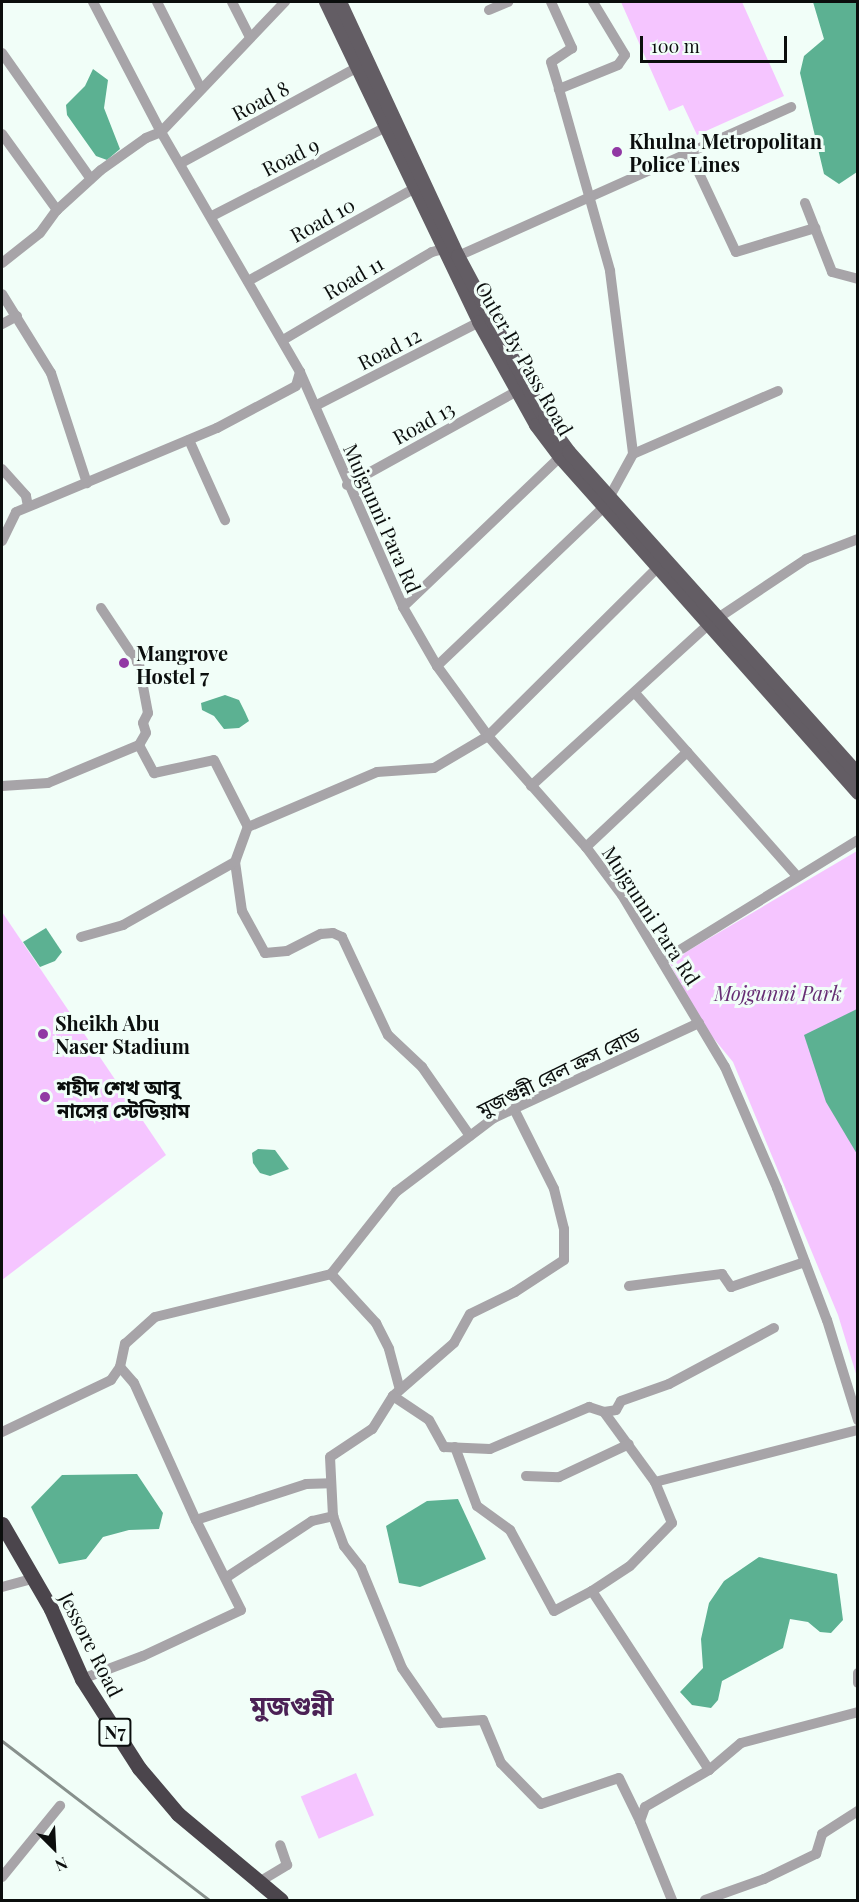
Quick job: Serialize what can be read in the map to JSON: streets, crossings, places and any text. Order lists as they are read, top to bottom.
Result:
{
  "streets": {
    "highway": ["Jessore Road", "N7"],
    "main road": ["Outer By Pass Road"],
    "street": [
      "Road 8",
      "Road 9",
      "Road 10",
      "Road 11",
      "Road 12",
      "Road 13",
      "Mujgunni Para Rd",
      "মুজগুন্নী রেল ক্রস রোড"
    ]
  },
  "crossings": [
    ["Road 8", "Outer By Pass Road"],
    ["Road 8", "Mujgunni Para Rd"],
    ["Road 9", "Outer By Pass Road"],
    ["Road 9", "Mujgunni Para Rd"],
    ["Road 10", "Outer By Pass Road"],
    ["Road 10", "Mujgunni Para Rd"],
    ["Road 11", "Outer By Pass Road"],
    ["Road 11", "Mujgunni Para Rd"],
    ["Road 12", "Outer By Pass Road"],
    ["Road 12", "Mujgunni Para Rd"],
    ["Outer By Pass Road", "Road 13"],
    ["Road 13", "Mujgunni Para Rd"],
    ["Mujgunni Para Rd", "মুজগুন্নী রেল ক্রস রোড"]
  ],
  "districts": ["মুজগুন্নী"],
  "parks": ["Mojgunni Park"],
  "places": [
    "Khulna Metropolitan Police Lines",
    "Mangrove Hostel 7",
    "Sheikh Abu Naser Stadium",
    "শহীদ শেখ আবু নাসের স্টেডিয়াম"
  ],
  "scale_bar": "100 m",
  "north": "bottom right"
}
